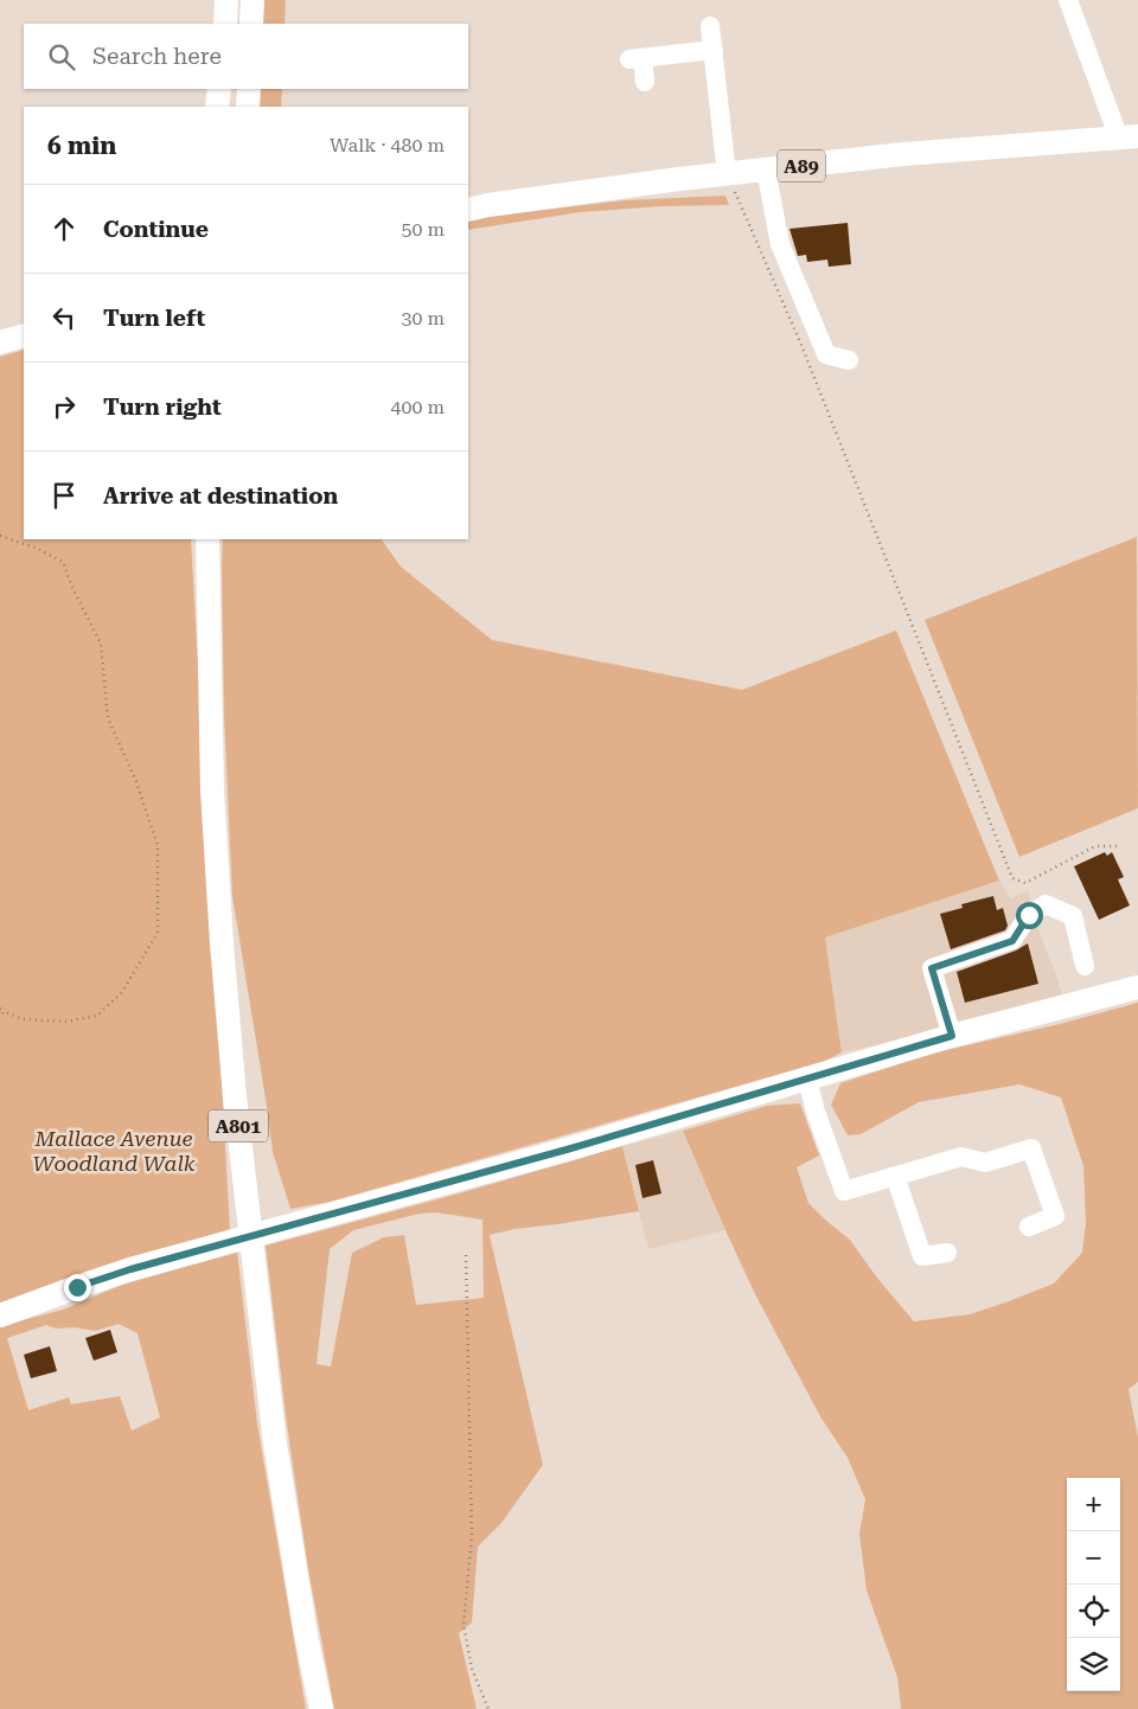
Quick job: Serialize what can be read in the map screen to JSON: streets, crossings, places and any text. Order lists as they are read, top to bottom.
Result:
{
  "streets": {
    "main road": ["A89", "A801"]
  },
  "parks": ["Mallace Avenue Woodland Walk"],
  "page": {
    "search": "Search here",
    "heading": ["6 min", "Walk · 480 m"],
    "list": [
      ["Continue", "50 m"],
      ["Turn left", "30 m"],
      ["Turn right", "400 m"],
      "Arrive at destination"
    ],
    "map_buttons": ["+", "−"]
  }
}
